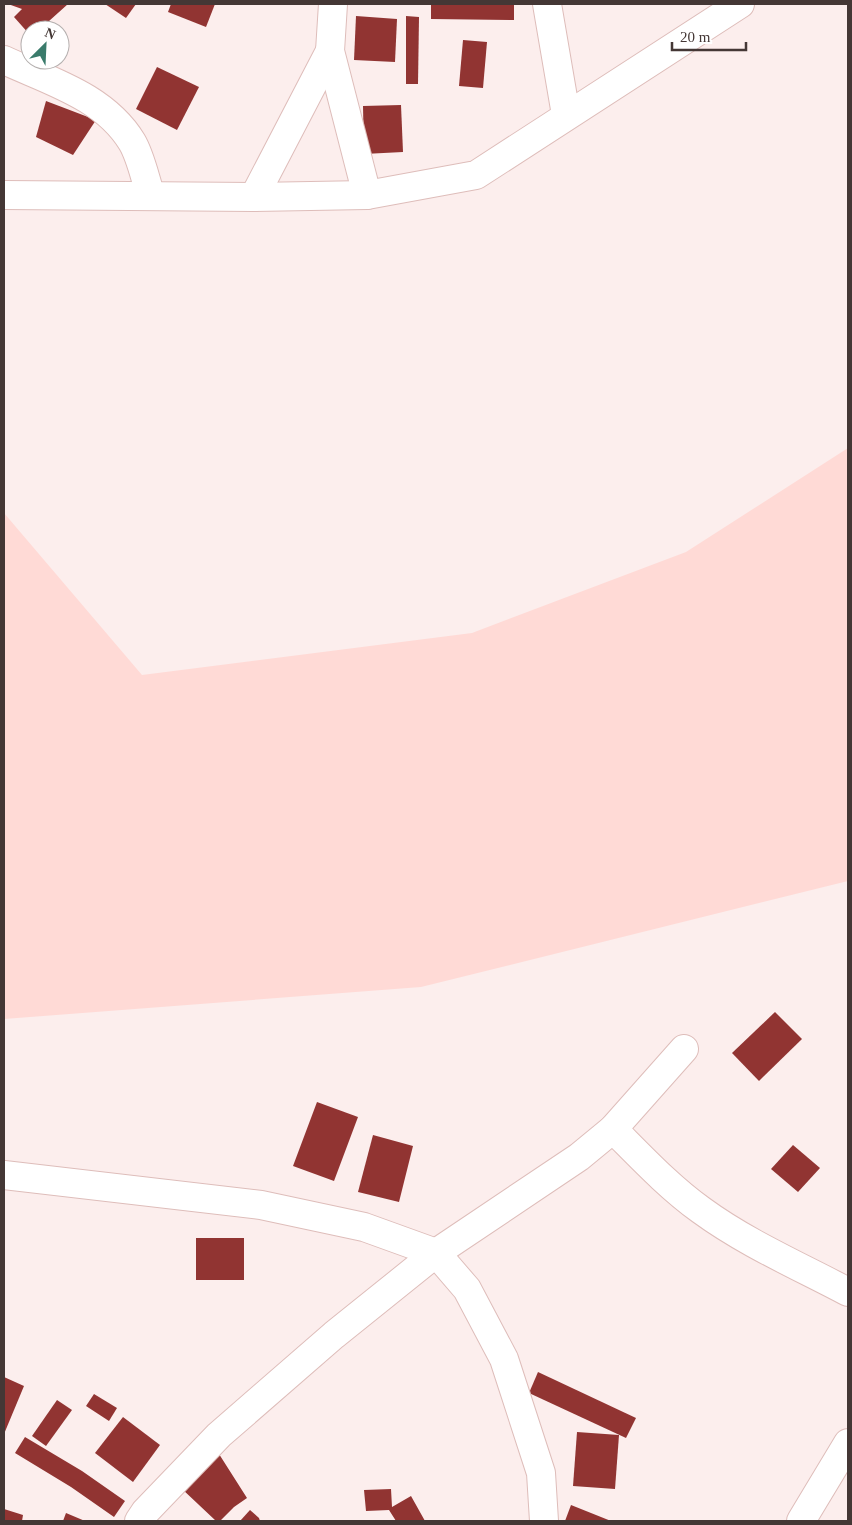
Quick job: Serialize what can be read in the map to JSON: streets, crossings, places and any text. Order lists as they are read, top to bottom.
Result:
{
  "scale_bar": "20 m",
  "north": "top right"
}
